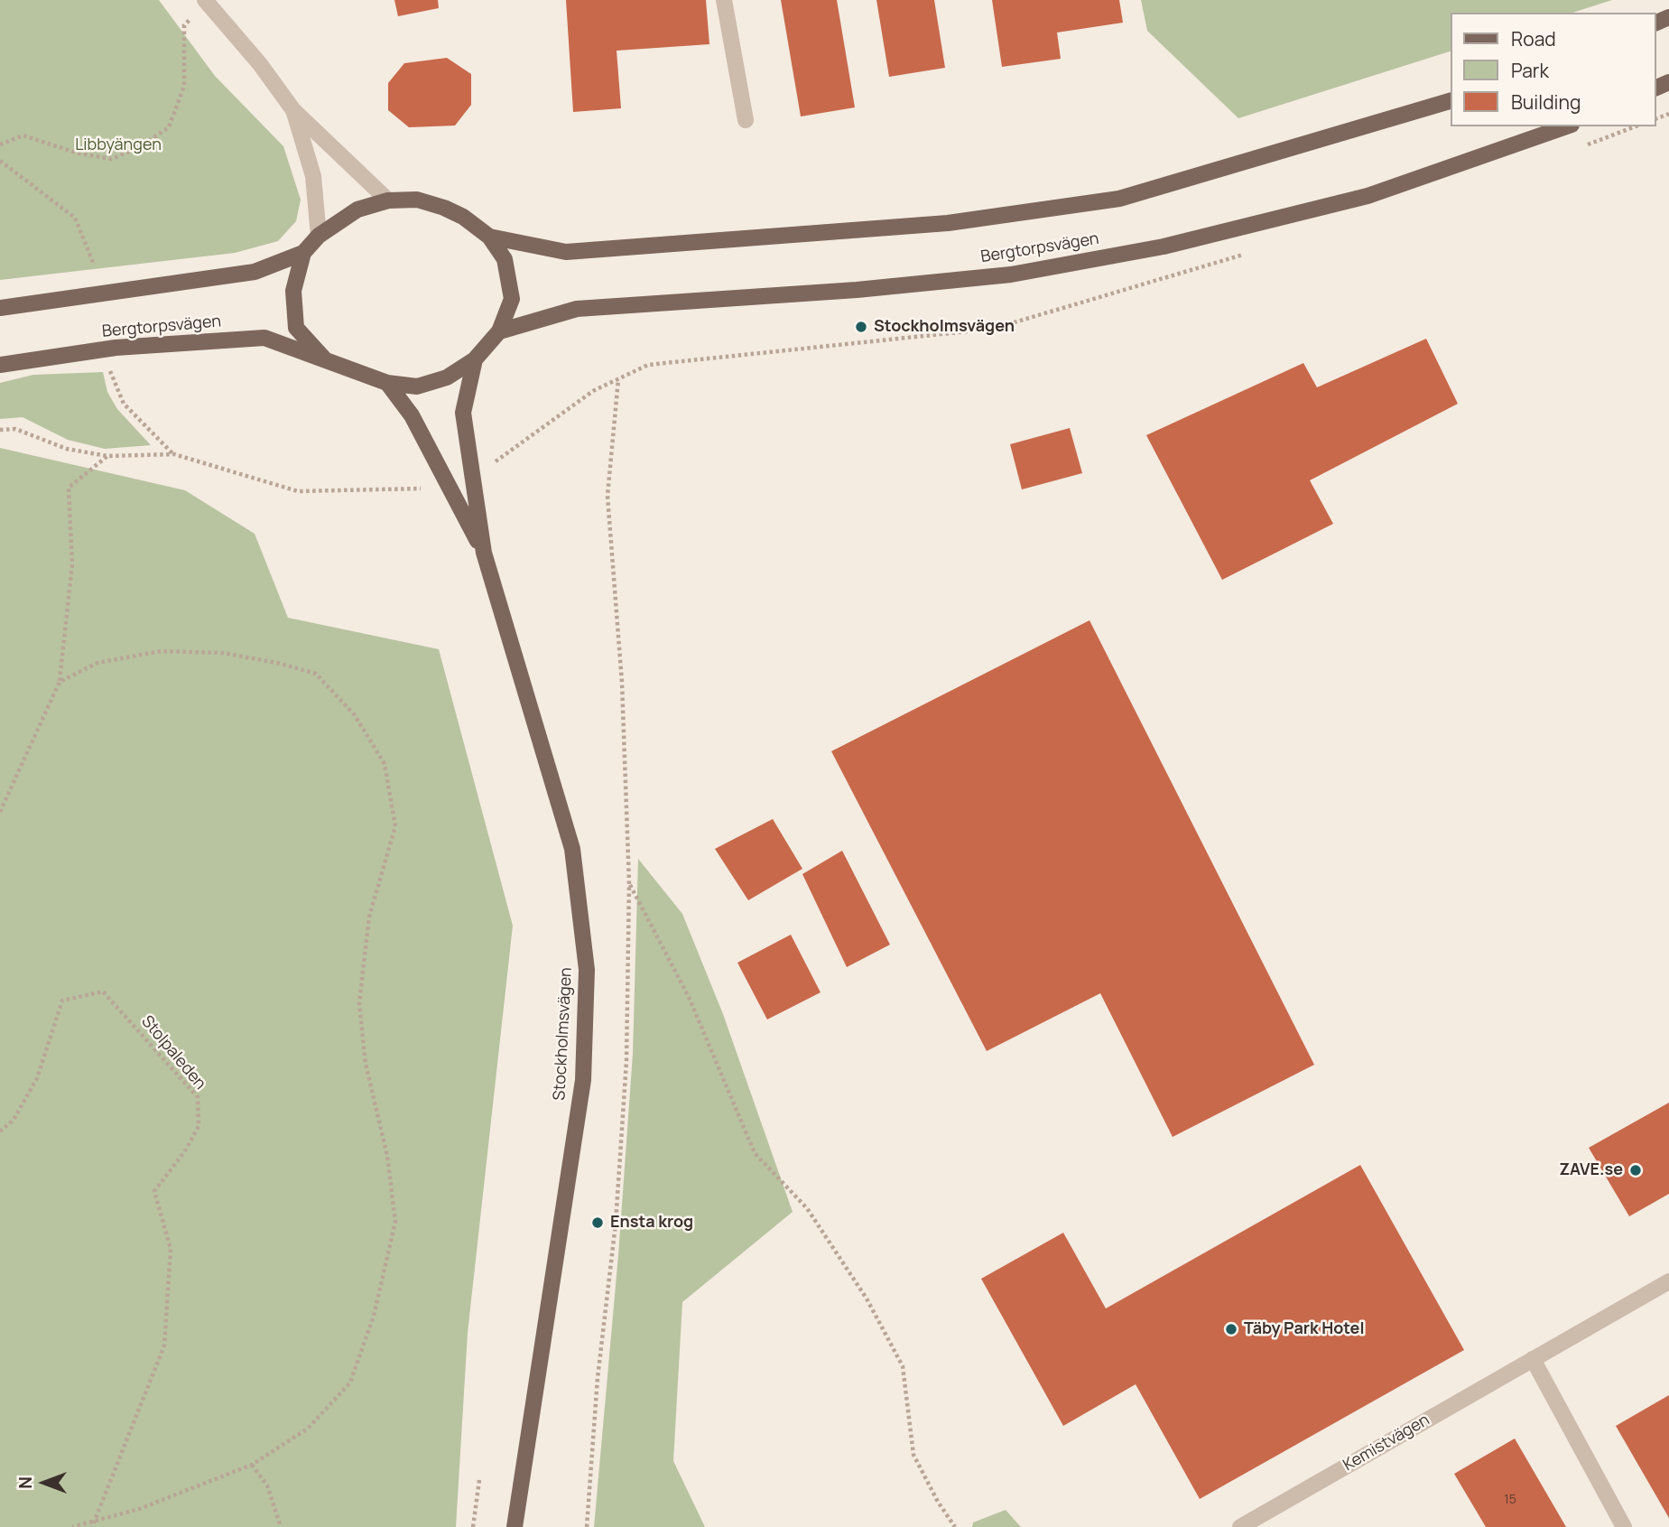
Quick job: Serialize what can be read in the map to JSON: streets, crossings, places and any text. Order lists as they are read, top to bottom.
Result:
{
  "streets": {
    "main road": ["Bergtorpsvägen", "Stockholmsvägen"],
    "street": ["Kemistvägen"],
    "path": ["Stolpaleden"]
  },
  "crossings": [
    ["Bergtorpsvägen", "Stockholmsvägen"]
  ],
  "parks": ["Libbyängen"],
  "places": [
    "Stockholmsvägen",
    "ZAVE.se",
    "Ensta krog",
    "Täby Park Hotel"
  ],
  "house_numbers": ["15"],
  "legend": ["Road", "Park", "Building"],
  "north": "left"
}
